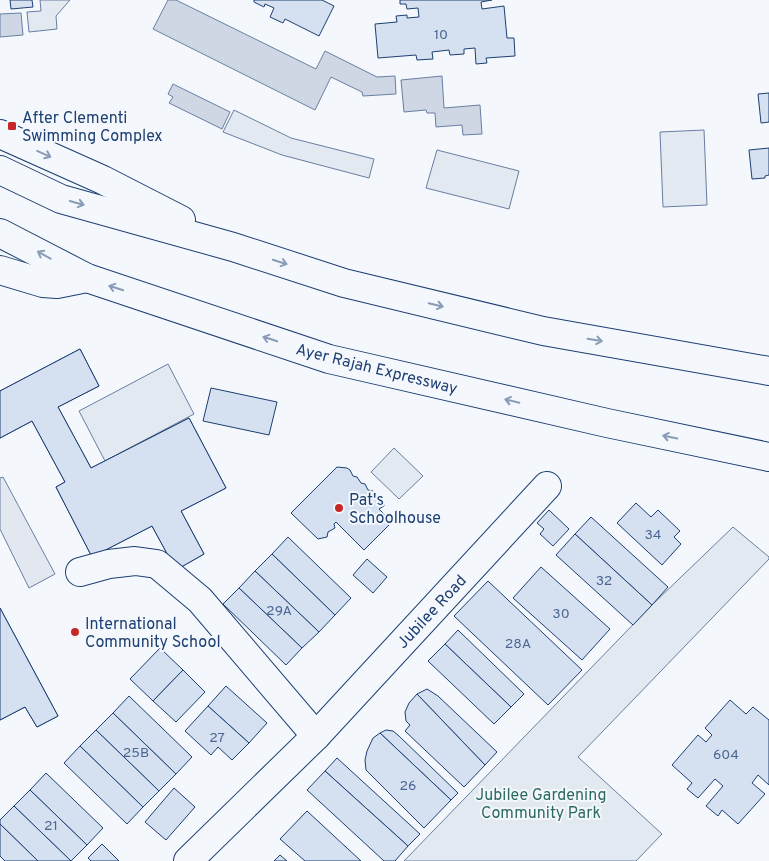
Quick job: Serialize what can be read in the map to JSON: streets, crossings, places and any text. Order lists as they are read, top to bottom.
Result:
{
  "streets": {
    "main road": ["Ayer Rajah Expressway", "Jubilee Road"]
  },
  "parks": ["Jubilee Gardening Community Park"],
  "places": {
    "transit": ["After Clementi Swimming Complex"],
    "other": ["Pat's Schoolhouse", "International Community School"]
  },
  "house_numbers": [
    "10",
    "34",
    "32",
    "29A",
    "30",
    "28A",
    "27",
    "25B",
    "604",
    "26",
    "21"
  ]
}
